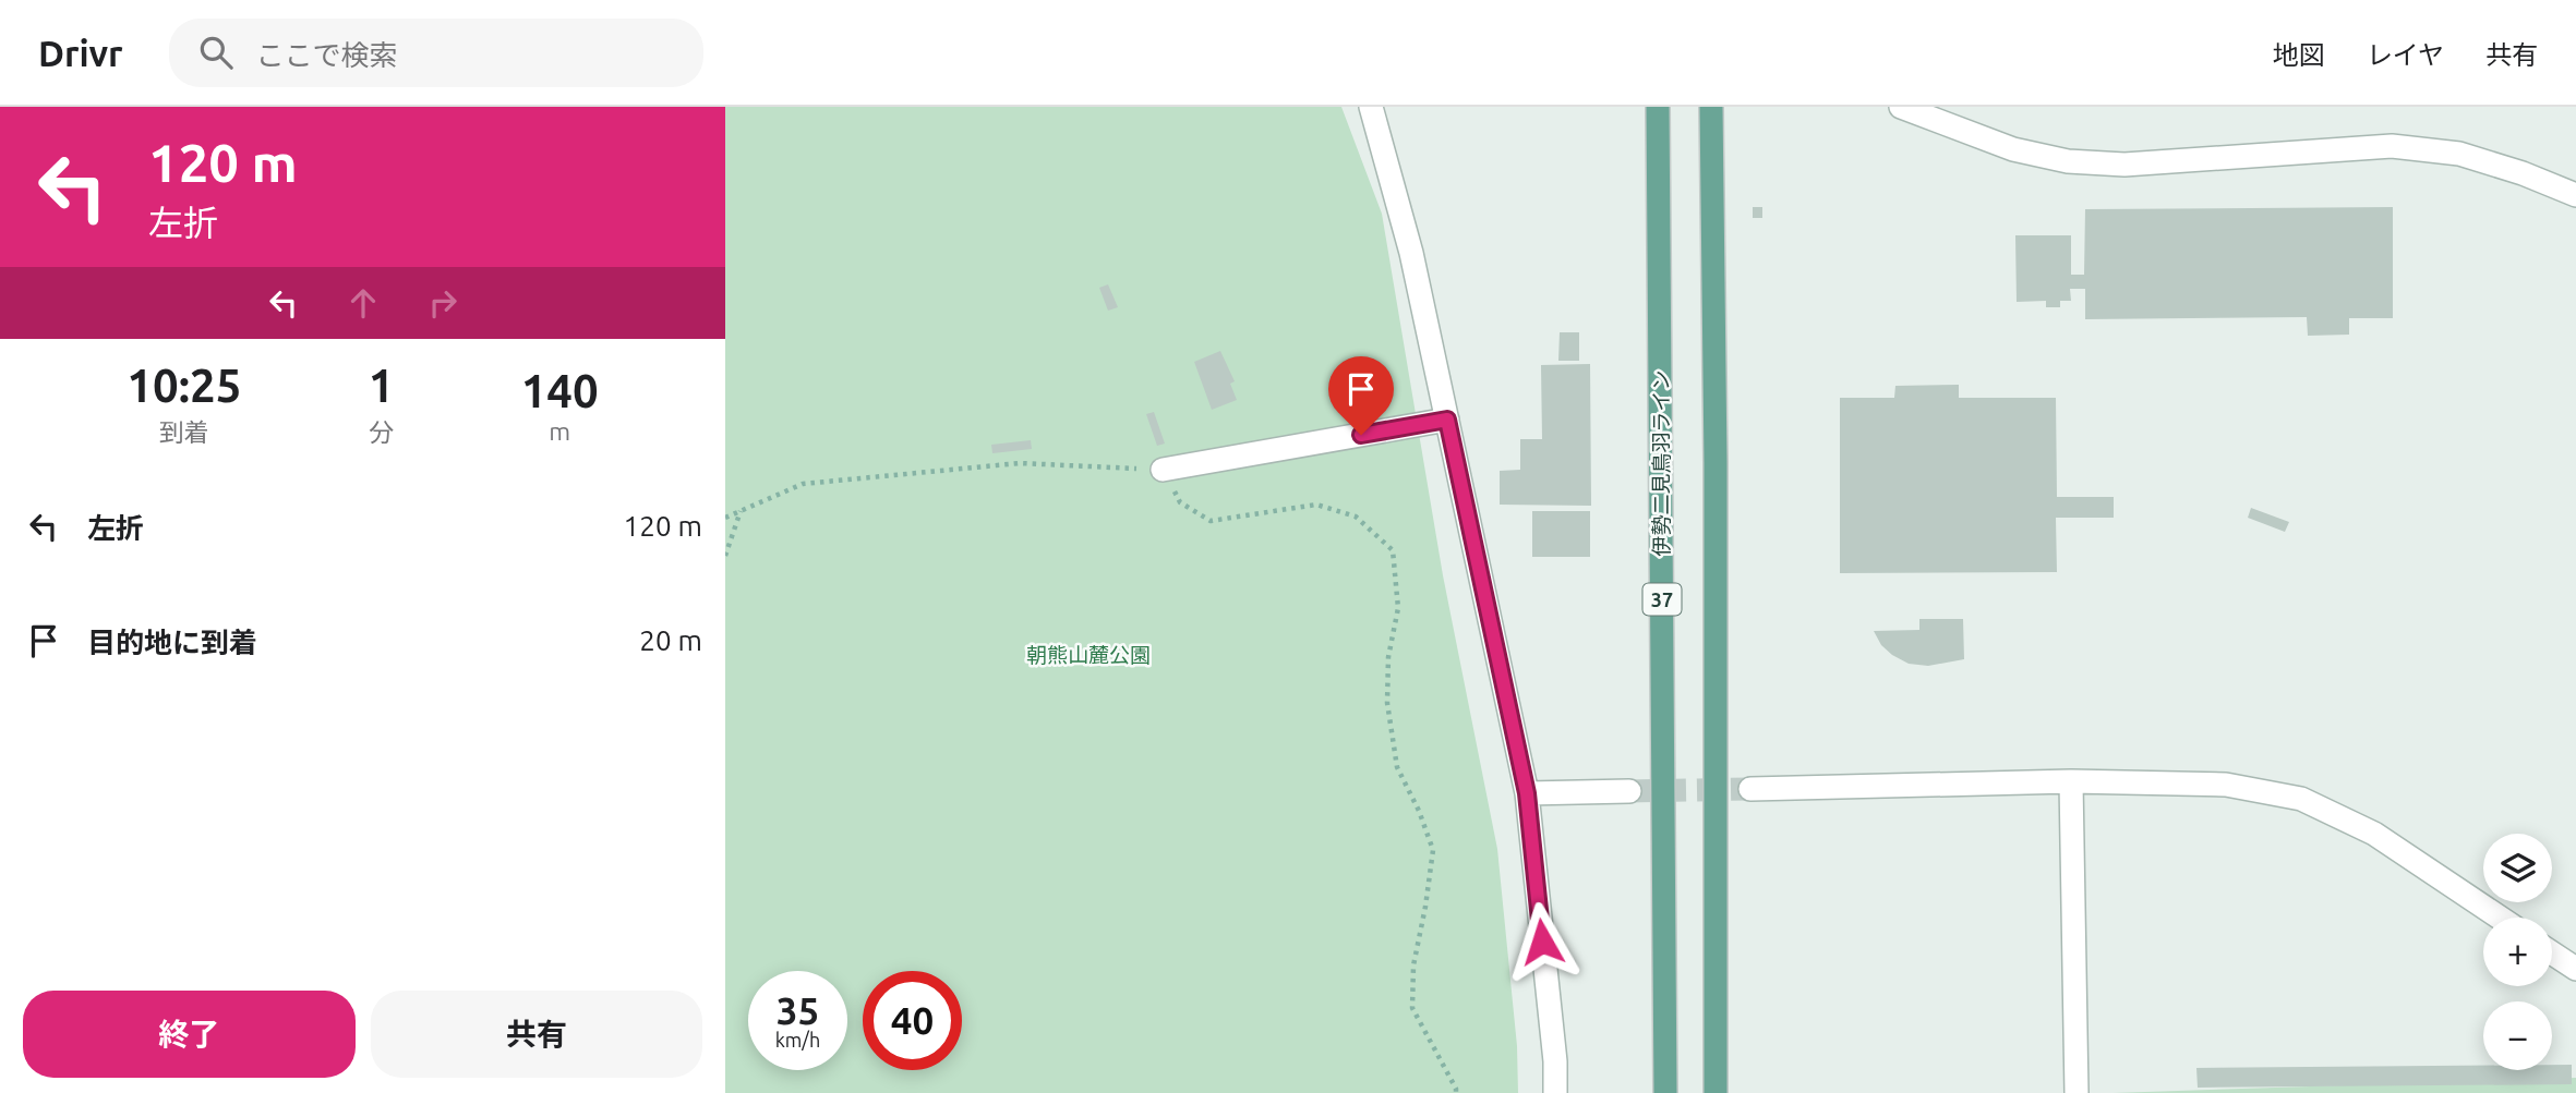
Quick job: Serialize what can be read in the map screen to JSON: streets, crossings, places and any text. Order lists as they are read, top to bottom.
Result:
{
  "streets": {
    "main road": ["伊勢二見鳥羽ライン", "37"]
  },
  "parks": ["朝熊山麓公園"],
  "page": {
    "header": "Drivr",
    "search": "ここで検索",
    "nav": ["地図", "レイヤ", "共有"],
    "turn": ["120 m", "左折"],
    "eta": [
      "10:25",
      "到着",
      "1",
      "分",
      "140",
      "m"
    ],
    "list": [
      {
        "name": "左折",
        "value": "120 m"
      },
      {
        "name": "目的地に到着",
        "value": "20 m"
      }
    ],
    "map_buttons": ["+", "−"],
    "speed": "35 km/h",
    "limit": "40",
    "buttons": ["終了", "共有"]
  }
}
